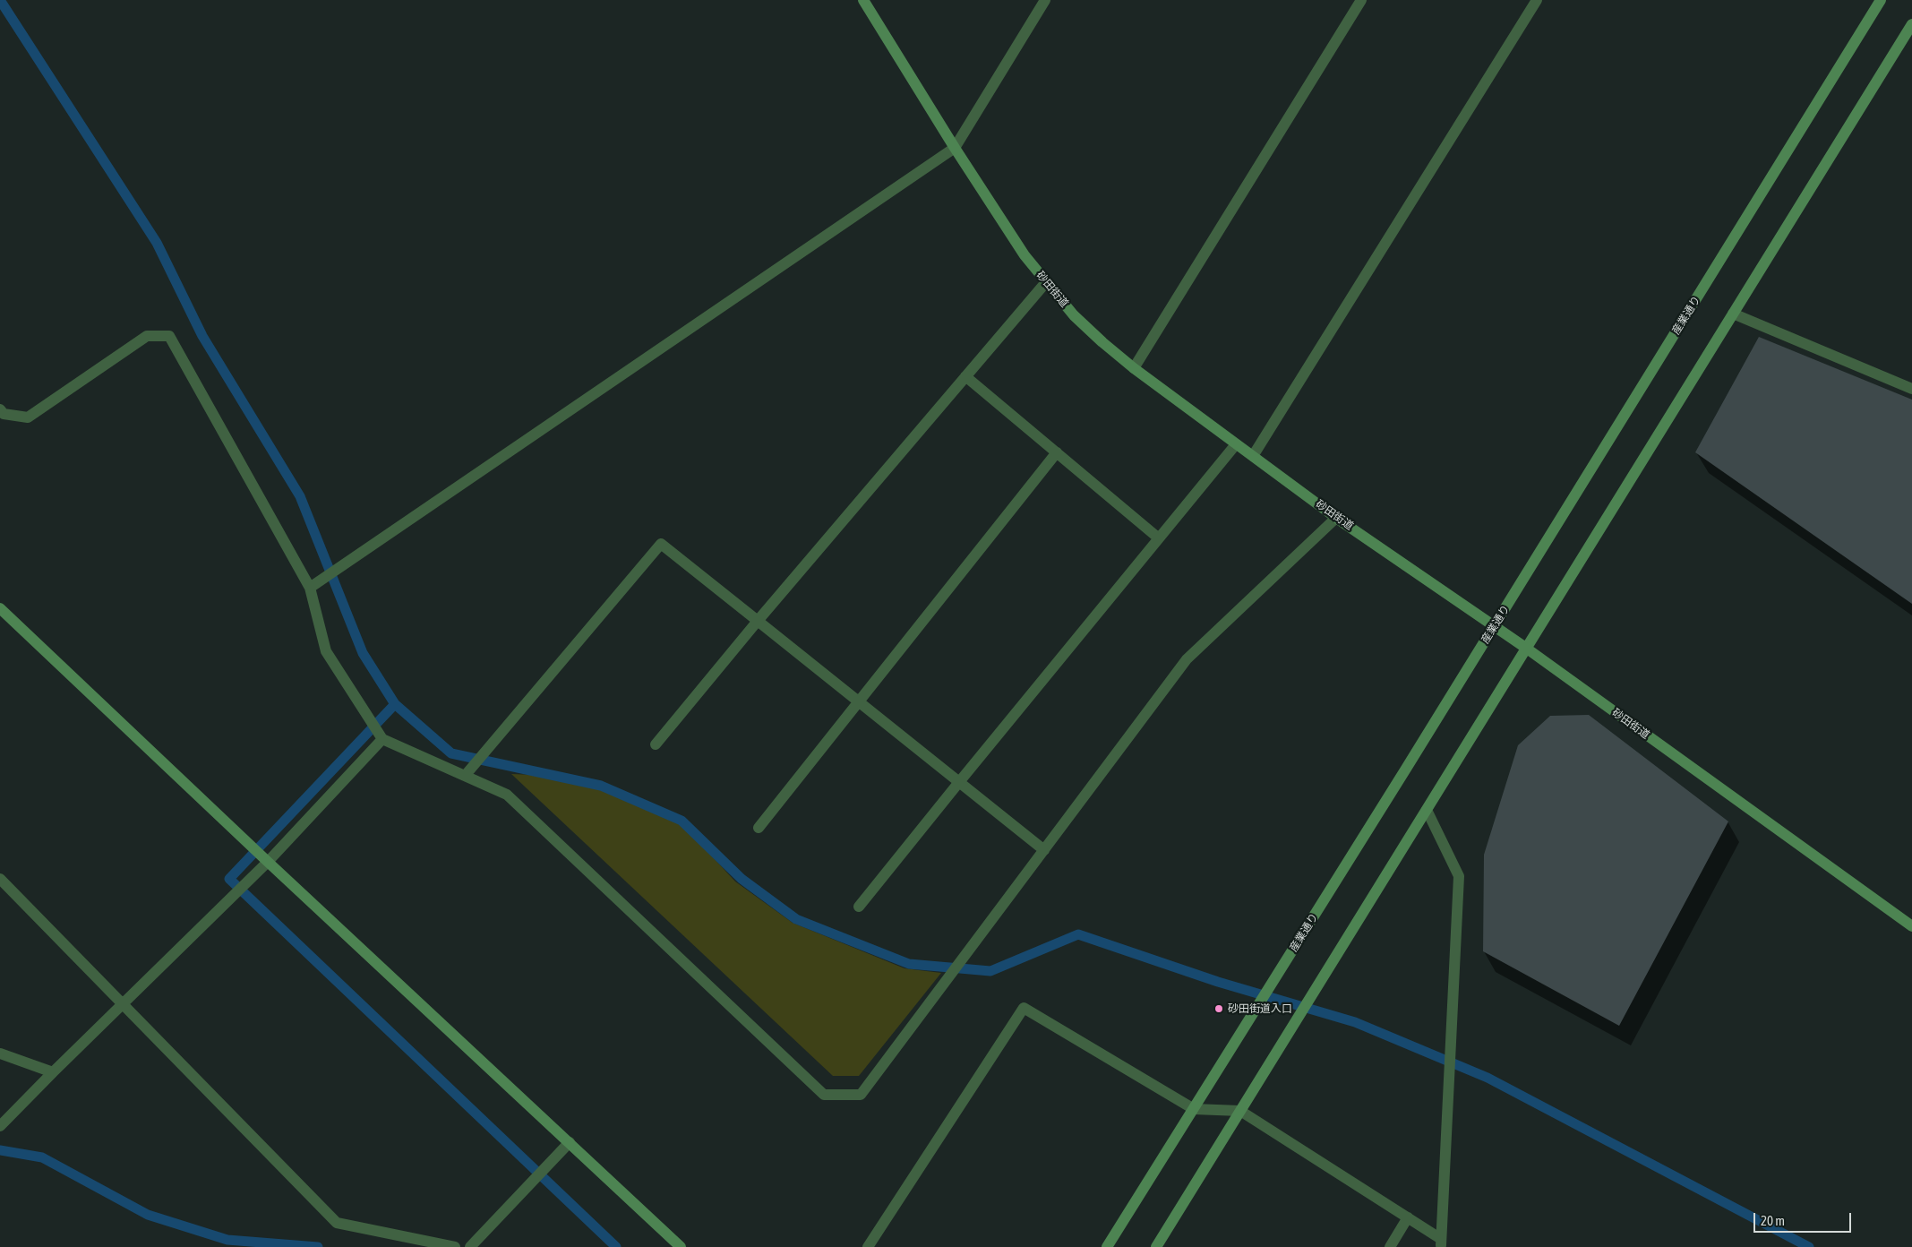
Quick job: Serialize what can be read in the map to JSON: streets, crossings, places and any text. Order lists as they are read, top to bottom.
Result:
{
  "streets": {
    "street": ["砂田街道", "産業通り"]
  },
  "crossings": [
    ["砂田街道", "産業通り"]
  ],
  "places": ["砂田街道入口"],
  "scale_bar": "20 m"
}
